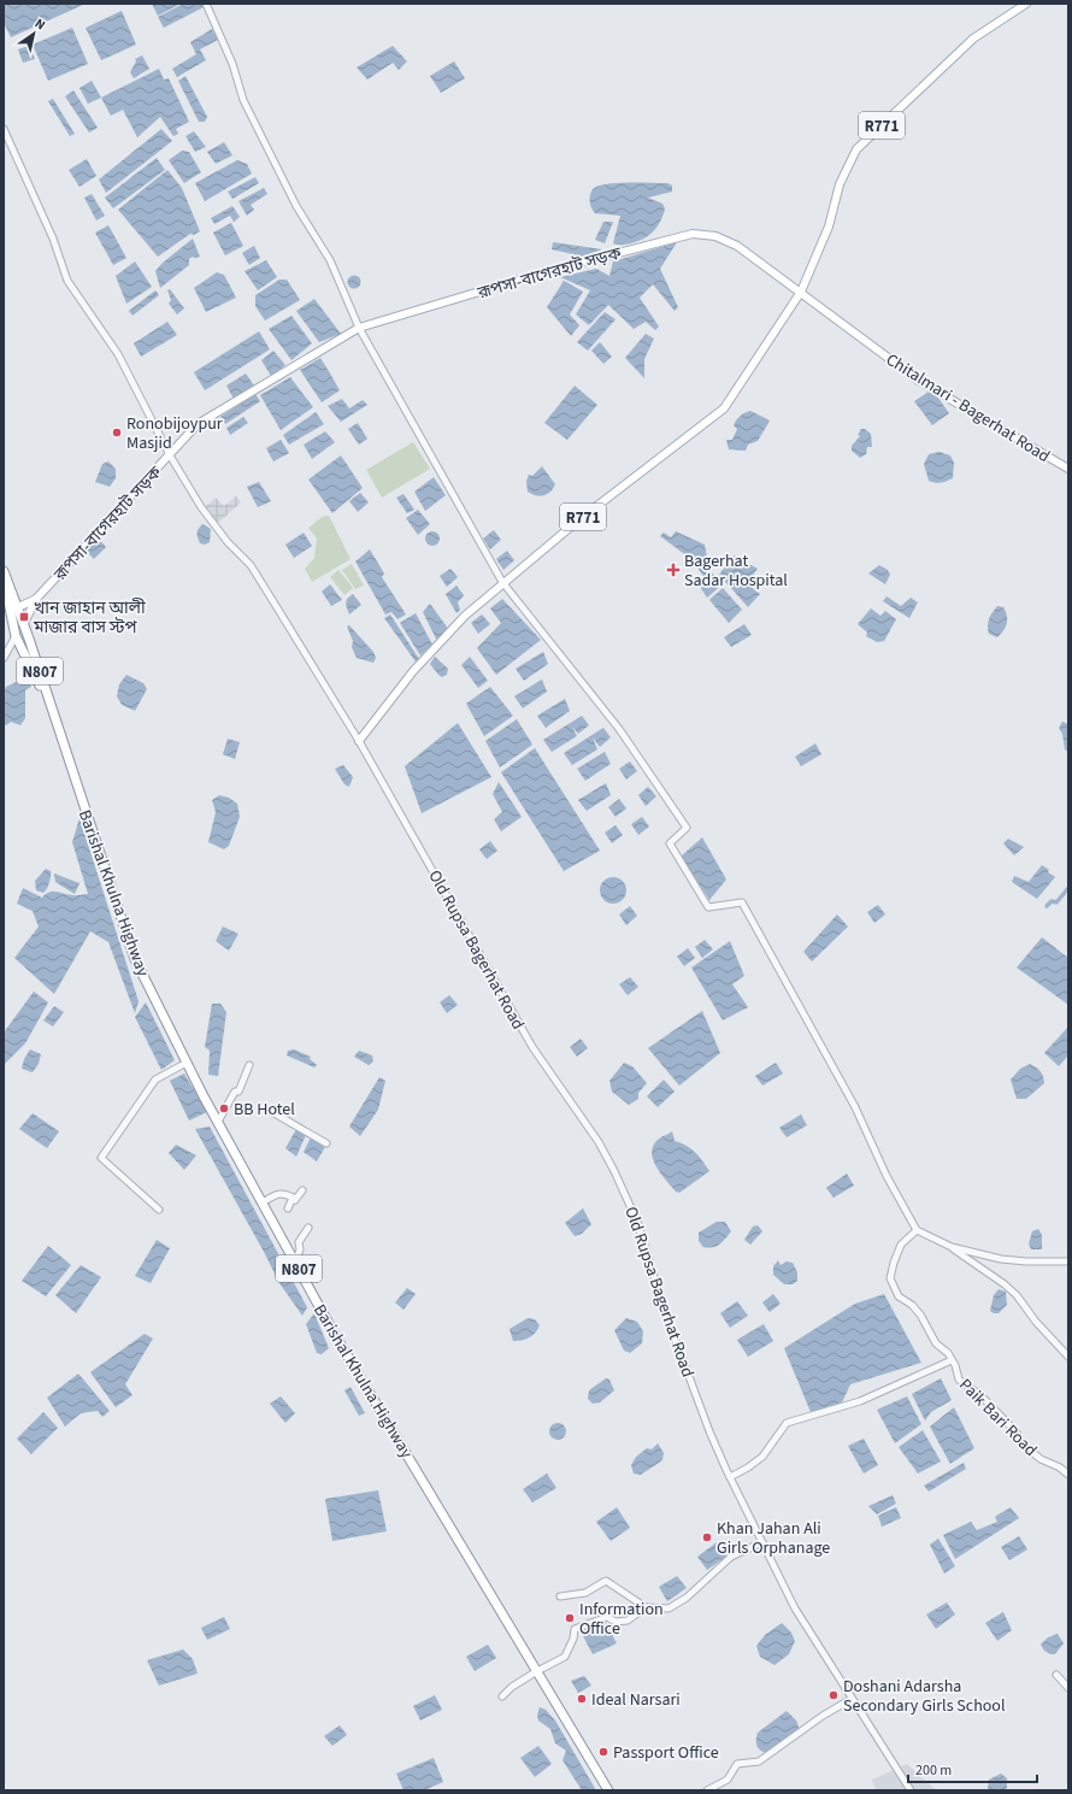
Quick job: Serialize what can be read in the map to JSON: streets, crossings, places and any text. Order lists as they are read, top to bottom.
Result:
{
  "streets": {
    "highway": ["N807", "Barishal Khulna Highway"],
    "main road": ["R771", "রূপসা-বাগেরহাট সড়ক", "Chitalmari - Bagerhat Road"],
    "street": ["Old Rupsa Bagerhat Road", "Paik Bari Road"]
  },
  "crossings": [
    ["R771", "রূপসা-বাগেরহাট সড়ক"],
    ["R771", "Chitalmari - Bagerhat Road"],
    ["R771", "Old Rupsa Bagerhat Road"],
    ["রূপসা-বাগেরহাট সড়ক", "Chitalmari - Bagerhat Road"],
    ["রূপসা-বাগেরহাট সড়ক", "N807"],
    ["রূপসা-বাগেরহাট সড়ক", "Old Rupsa Bagerhat Road"],
    ["N807", "Barishal Khulna Highway"]
  ],
  "places": {
    "other": [
      "Ronobijoypur Masjid",
      "BB Hotel",
      "Khan Jahan Ali Girls Orphanage",
      "Information Office",
      "Doshani Adarsha Secondary Girls School",
      "Ideal Narsari",
      "Passport Office"
    ],
    "health": ["Bagerhat Sadar Hospital"],
    "transit": ["খান জাহান আলী মাজার বাস স্টপ"]
  },
  "scale_bar": "200 m",
  "north": "top right"
}
